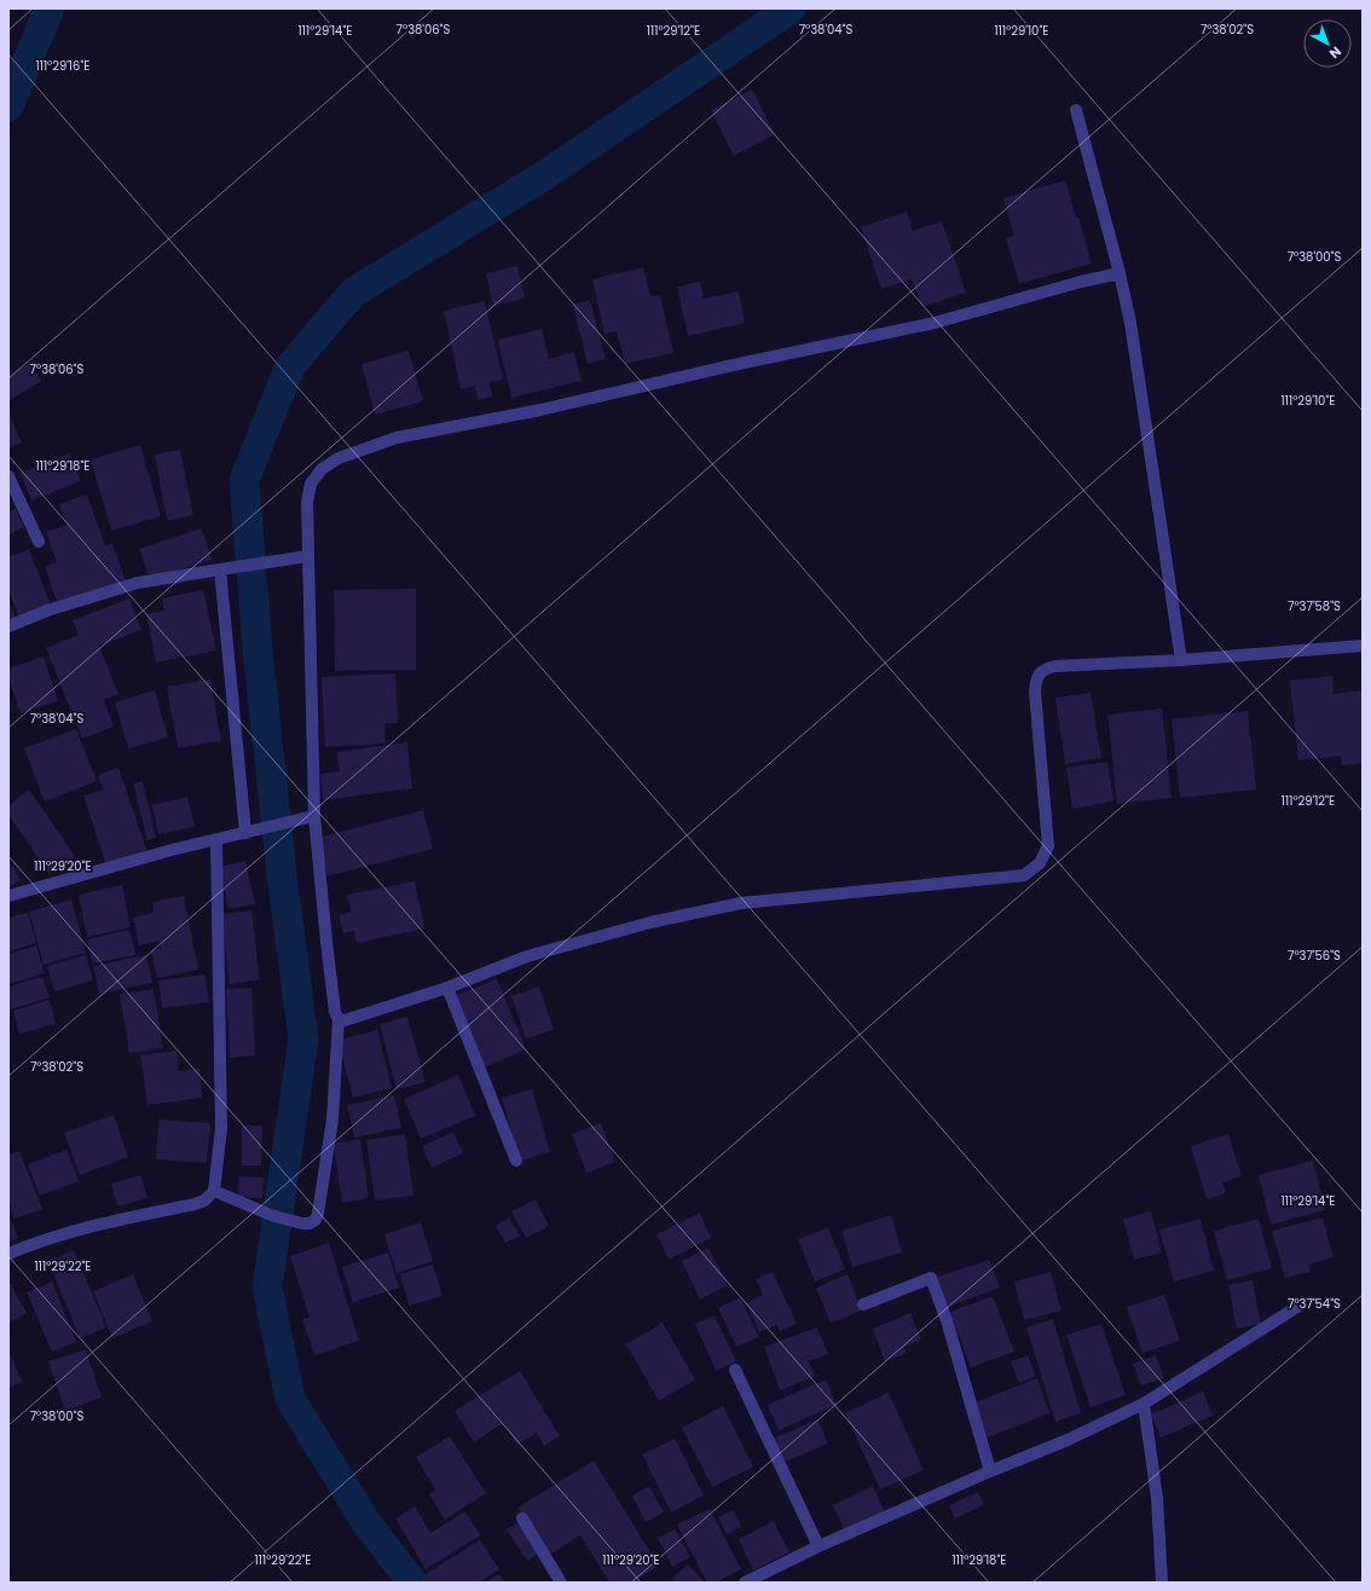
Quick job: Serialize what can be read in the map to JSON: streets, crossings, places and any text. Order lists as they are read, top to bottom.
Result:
{
  "north": "bottom right",
  "coordinates": [
    "7°38'06\"S",
    "7°38'04\"S",
    "7°38'02\"S",
    "111°29'14\"E",
    "111°29'10\"E",
    "111°29'12\"E",
    "111°29'16\"E",
    "7°38'00\"S",
    "111°29'18\"E",
    "7°37'58\"S",
    "111°29'20\"E",
    "7°37'56\"S",
    "111°29'22\"E",
    "7°37'54\"S"
  ]
}
